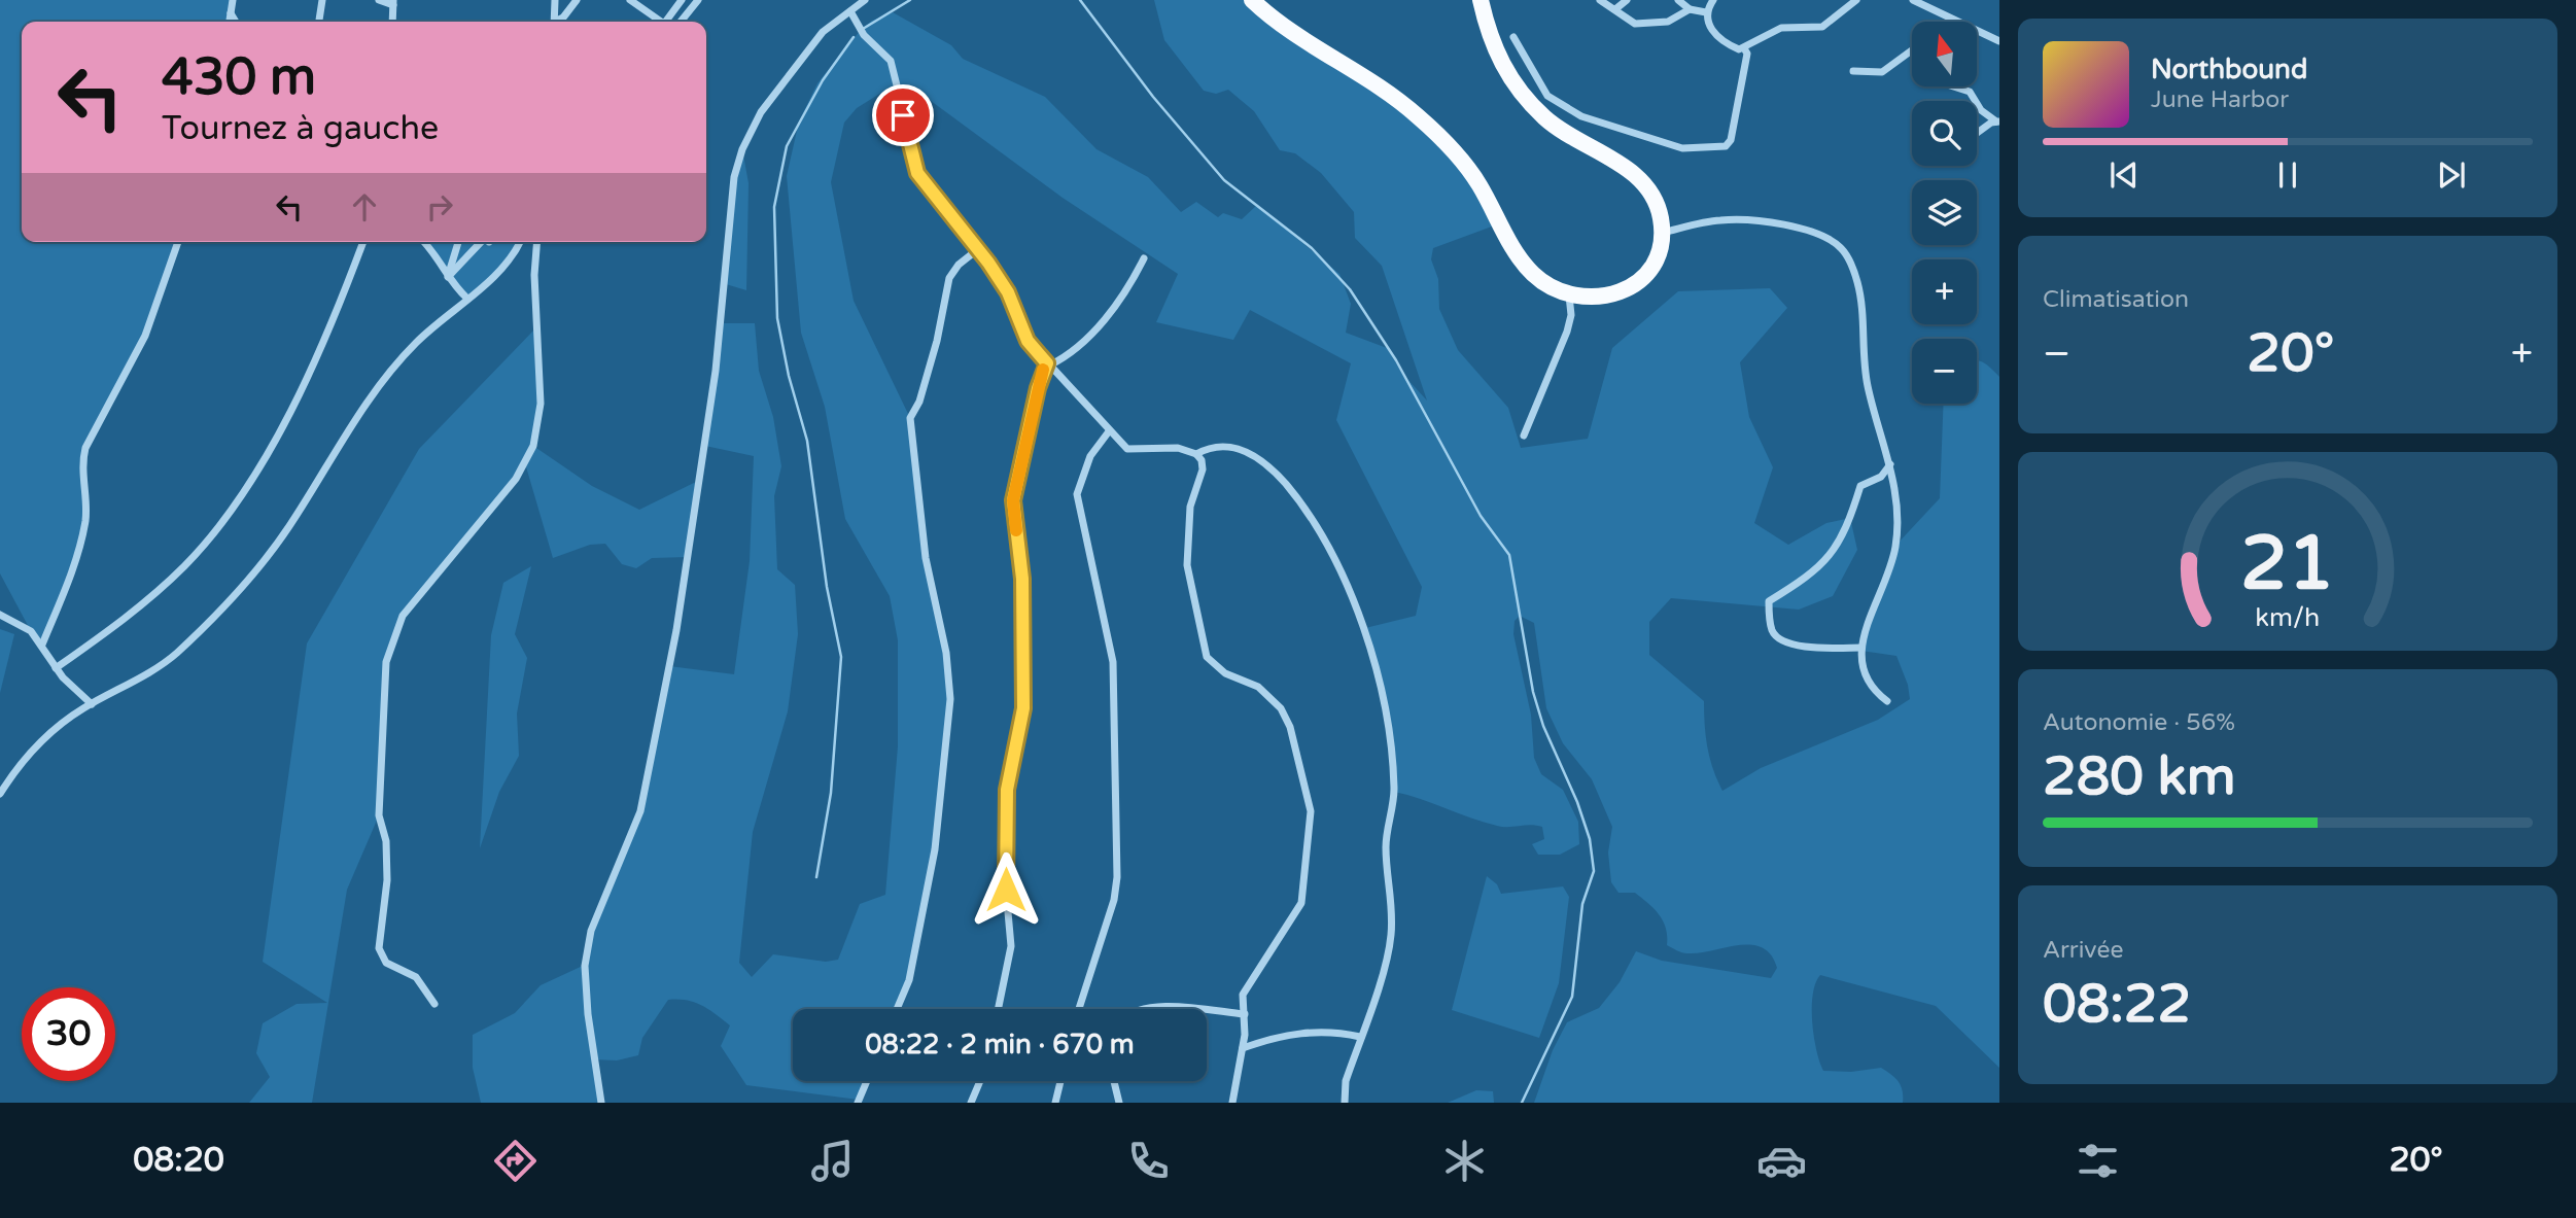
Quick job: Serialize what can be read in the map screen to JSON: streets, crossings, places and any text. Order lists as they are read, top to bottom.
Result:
{
  "north": "top",
  "page": {
    "map_buttons": ["+", "−"],
    "turn": ["430 m", "Tournez à gauche"],
    "song": ["Northbound", "June Harbor"],
    "tile": [
      "Climatisation",
      ["Autonomie · 56%", "280 km"],
      ["Arrivée", "08:22"]
    ],
    "heat": ["−", "20°", "+"],
    "limit": "30",
    "trip": "08:22 · 2 min · 670 m",
    "tabs": ["08:20", "20°"],
    "gauge": ["21", "km/h"]
  }
}
